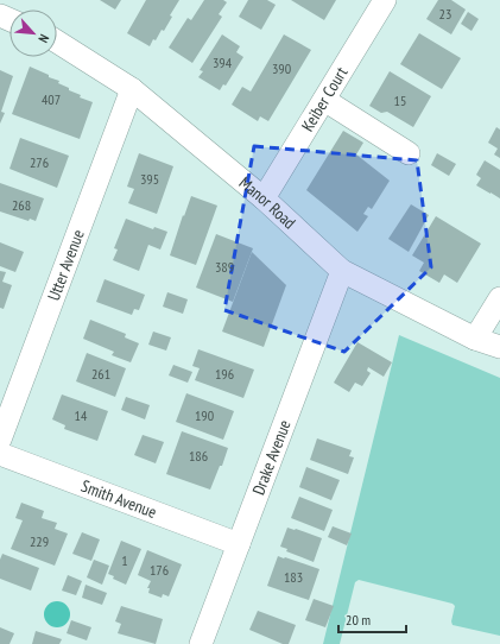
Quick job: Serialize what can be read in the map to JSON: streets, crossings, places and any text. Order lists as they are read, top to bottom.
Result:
{
  "streets": {
    "street": [
      "Keiber Court",
      "Manor Road",
      "Utter Avenue",
      "Drake Avenue",
      "Smith Avenue"
    ]
  },
  "crossings": [
    ["Keiber Court", "Manor Road"],
    ["Manor Road", "Utter Avenue"],
    ["Manor Road", "Drake Avenue"],
    ["Drake Avenue", "Smith Avenue"]
  ],
  "house_numbers": [
    "23",
    "394",
    "390",
    "407",
    "15",
    "276",
    "395",
    "268",
    "389",
    "261",
    "196",
    "14",
    "190",
    "186",
    "229",
    "1",
    "176",
    "183"
  ],
  "scale_bar": "20 m",
  "north": "bottom right"
}
